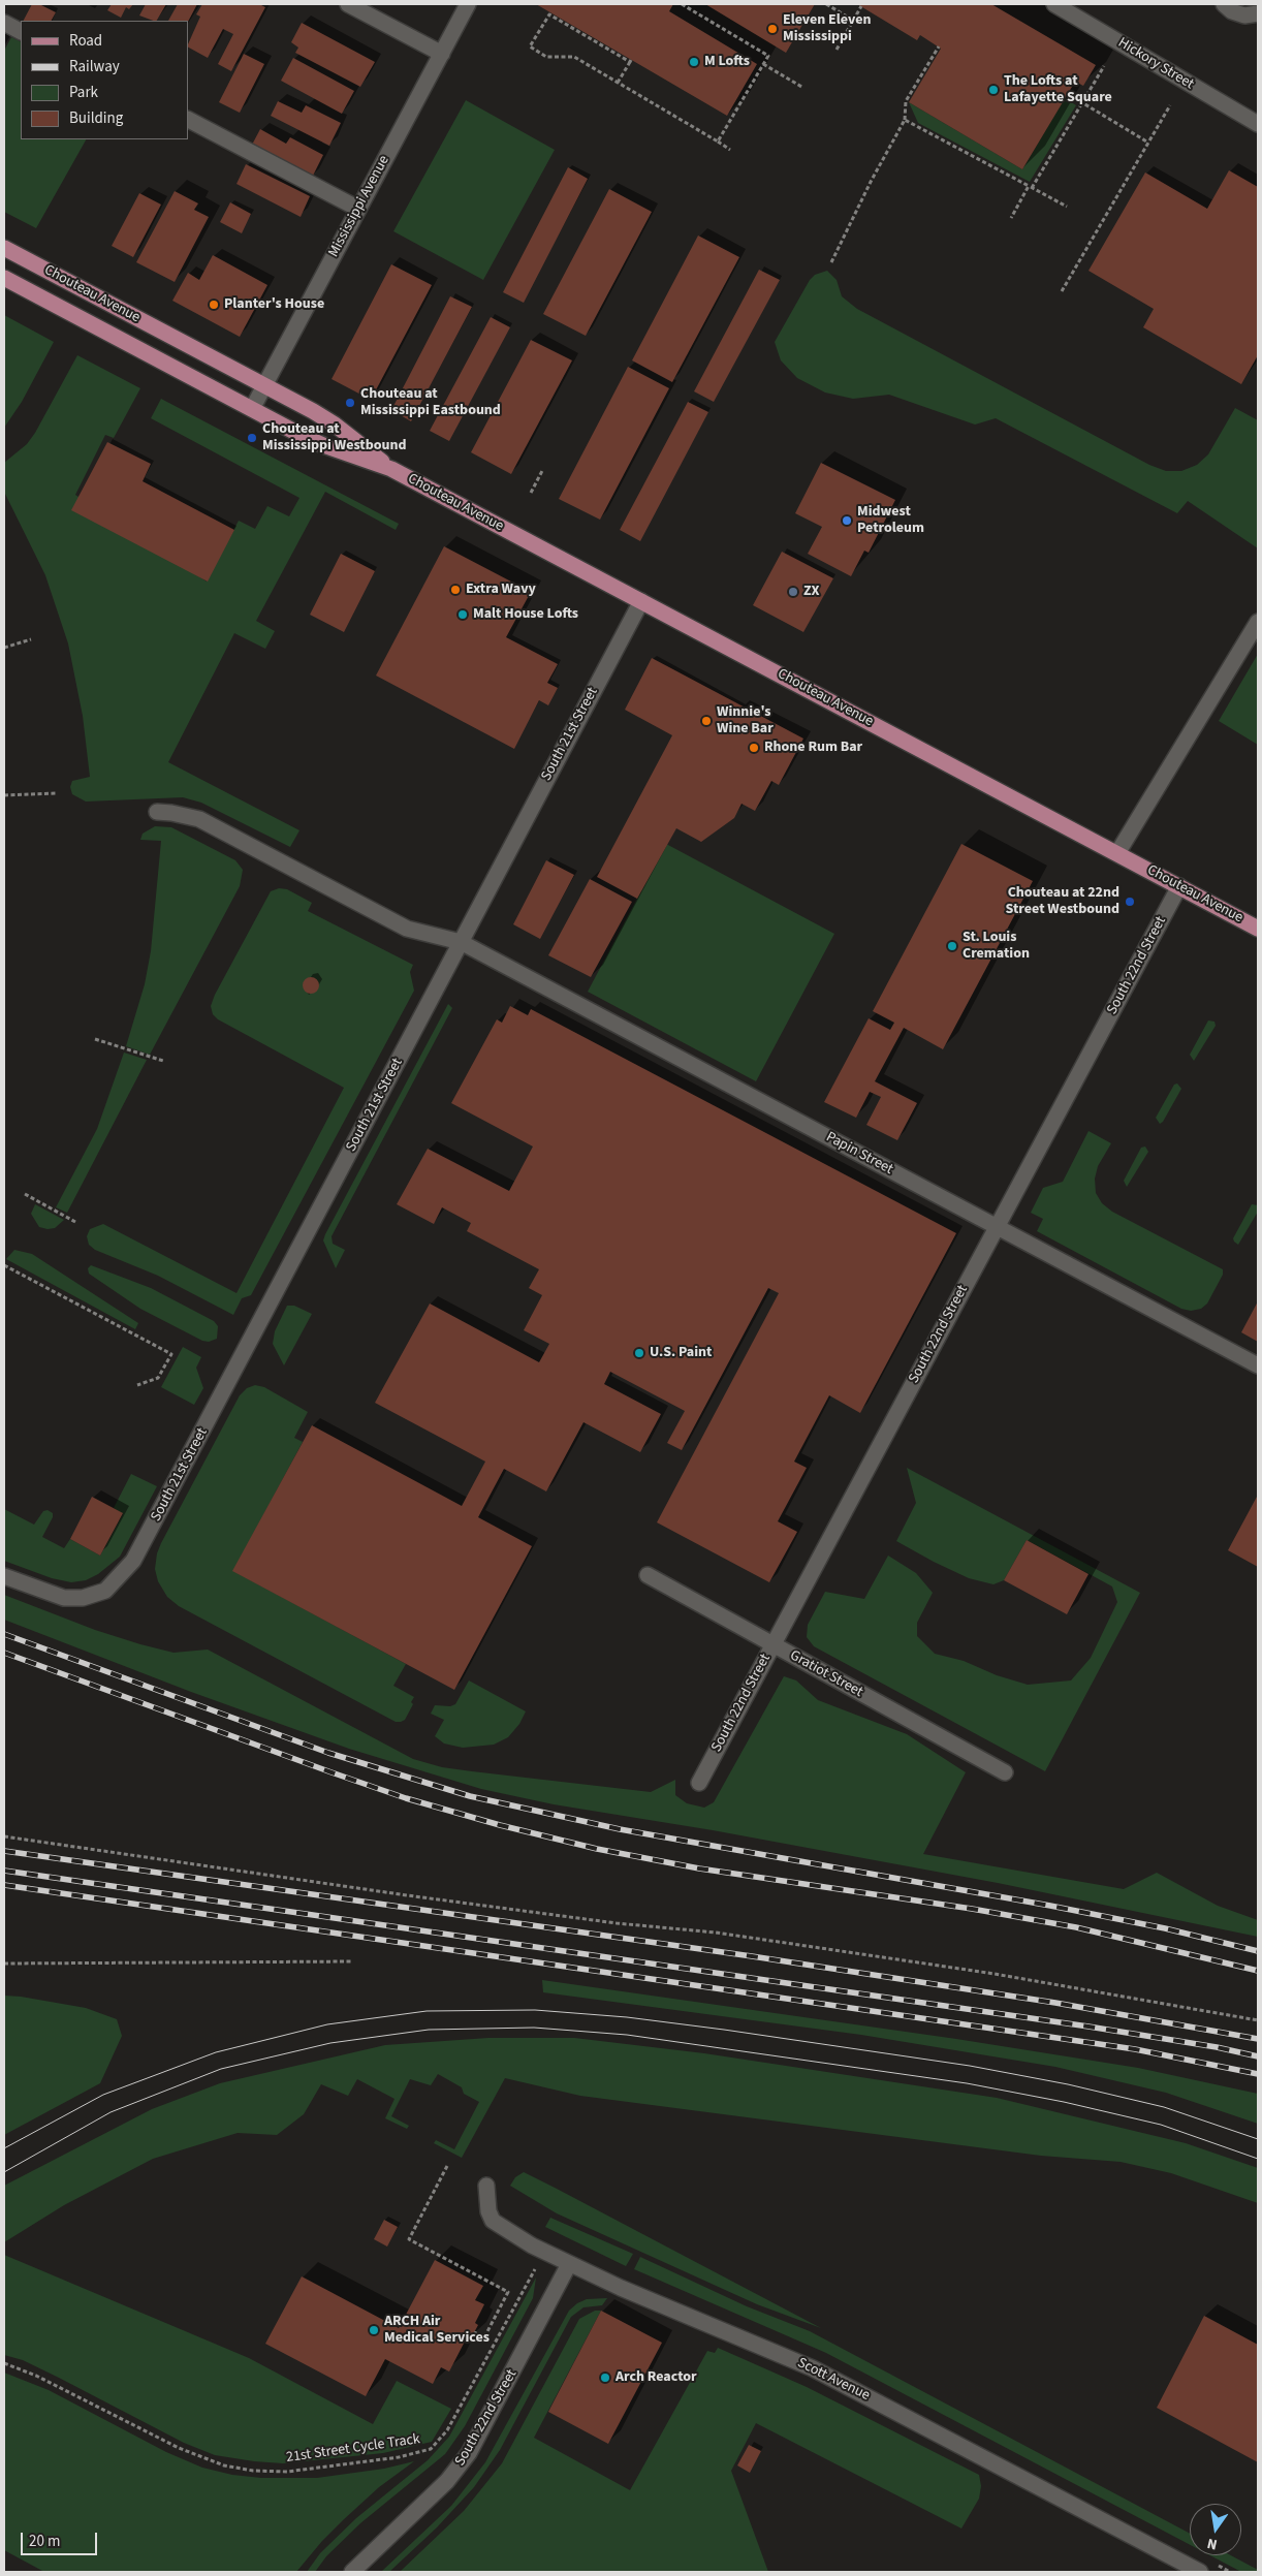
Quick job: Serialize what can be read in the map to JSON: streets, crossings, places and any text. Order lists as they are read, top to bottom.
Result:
{
  "streets": {
    "main road": ["Chouteau Avenue"],
    "street": [
      "Hickory Street",
      "Mississippi Avenue",
      "South 21st Street",
      "South 22nd Street",
      "Papin Street",
      "Gratiot Street",
      "Scott Avenue"
    ],
    "path": ["21st Street Cycle Track"]
  },
  "crossings": [
    ["Mississippi Avenue", "Chouteau Avenue"],
    ["Chouteau Avenue", "South 21st Street"],
    ["Chouteau Avenue", "South 22nd Street"],
    ["South 21st Street", "Papin Street"],
    ["South 22nd Street", "Papin Street"],
    ["South 22nd Street", "Gratiot Street"],
    ["South 22nd Street", "Scott Avenue"]
  ],
  "places": [
    "Eleven Eleven Mississippi",
    "M Lofts",
    "The Lofts at Lafayette Square",
    "Planter's House",
    "Chouteau at Mississippi Eastbound",
    "Chouteau at Mississippi Westbound",
    "Midwest Petroleum",
    "Extra Wavy",
    "ZX",
    "Malt House Lofts",
    "Winnie's Wine Bar",
    "Rhone Rum Bar",
    "Chouteau at 22nd Street Westbound",
    "St. Louis Cremation",
    "U.S. Paint",
    "ARCH Air Medical Services",
    "Arch Reactor"
  ],
  "legend": [
    "Road",
    "Railway",
    "Park",
    "Building"
  ],
  "scale_bar": "20 m",
  "north": "bottom"
}
